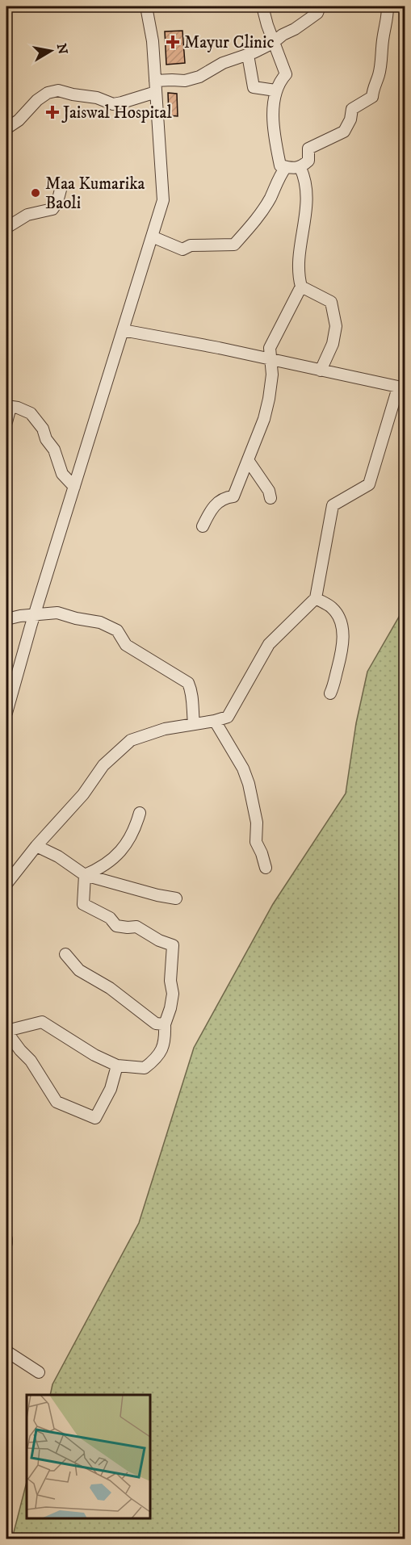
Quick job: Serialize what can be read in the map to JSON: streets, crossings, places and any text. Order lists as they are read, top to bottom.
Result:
{
  "places": {
    "health": ["Mayur Clinic", "Jaiswal Hospital"],
    "other": ["Maa Kumarika Baoli"]
  },
  "north": "right"
}
